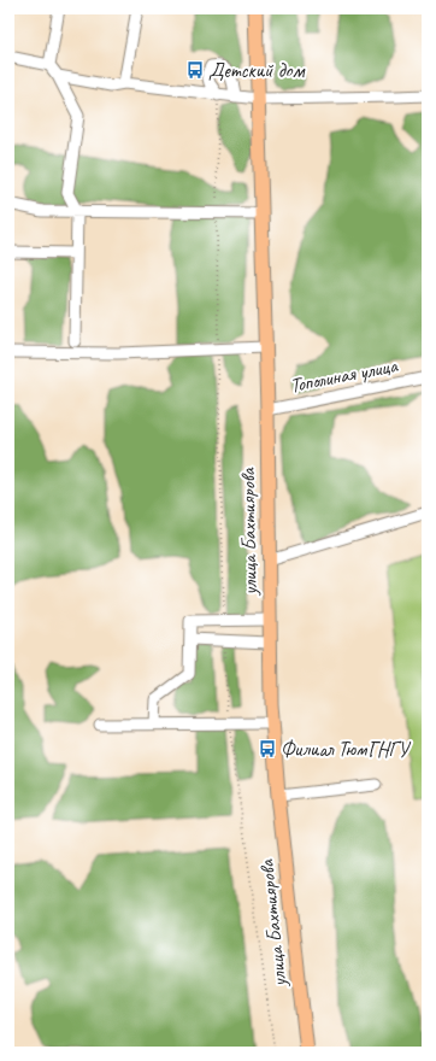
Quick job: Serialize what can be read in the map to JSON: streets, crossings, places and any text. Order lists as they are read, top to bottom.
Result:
{
  "streets": {
    "main road": ["улица Бахтиярова"],
    "street": ["Тополиная улица"]
  },
  "crossings": [
    ["Тополиная улица", "улица Бахтиярова"]
  ],
  "places": {
    "bus stop": ["Детский дом", "Филиал ТюмГНГУ"]
  }
}
